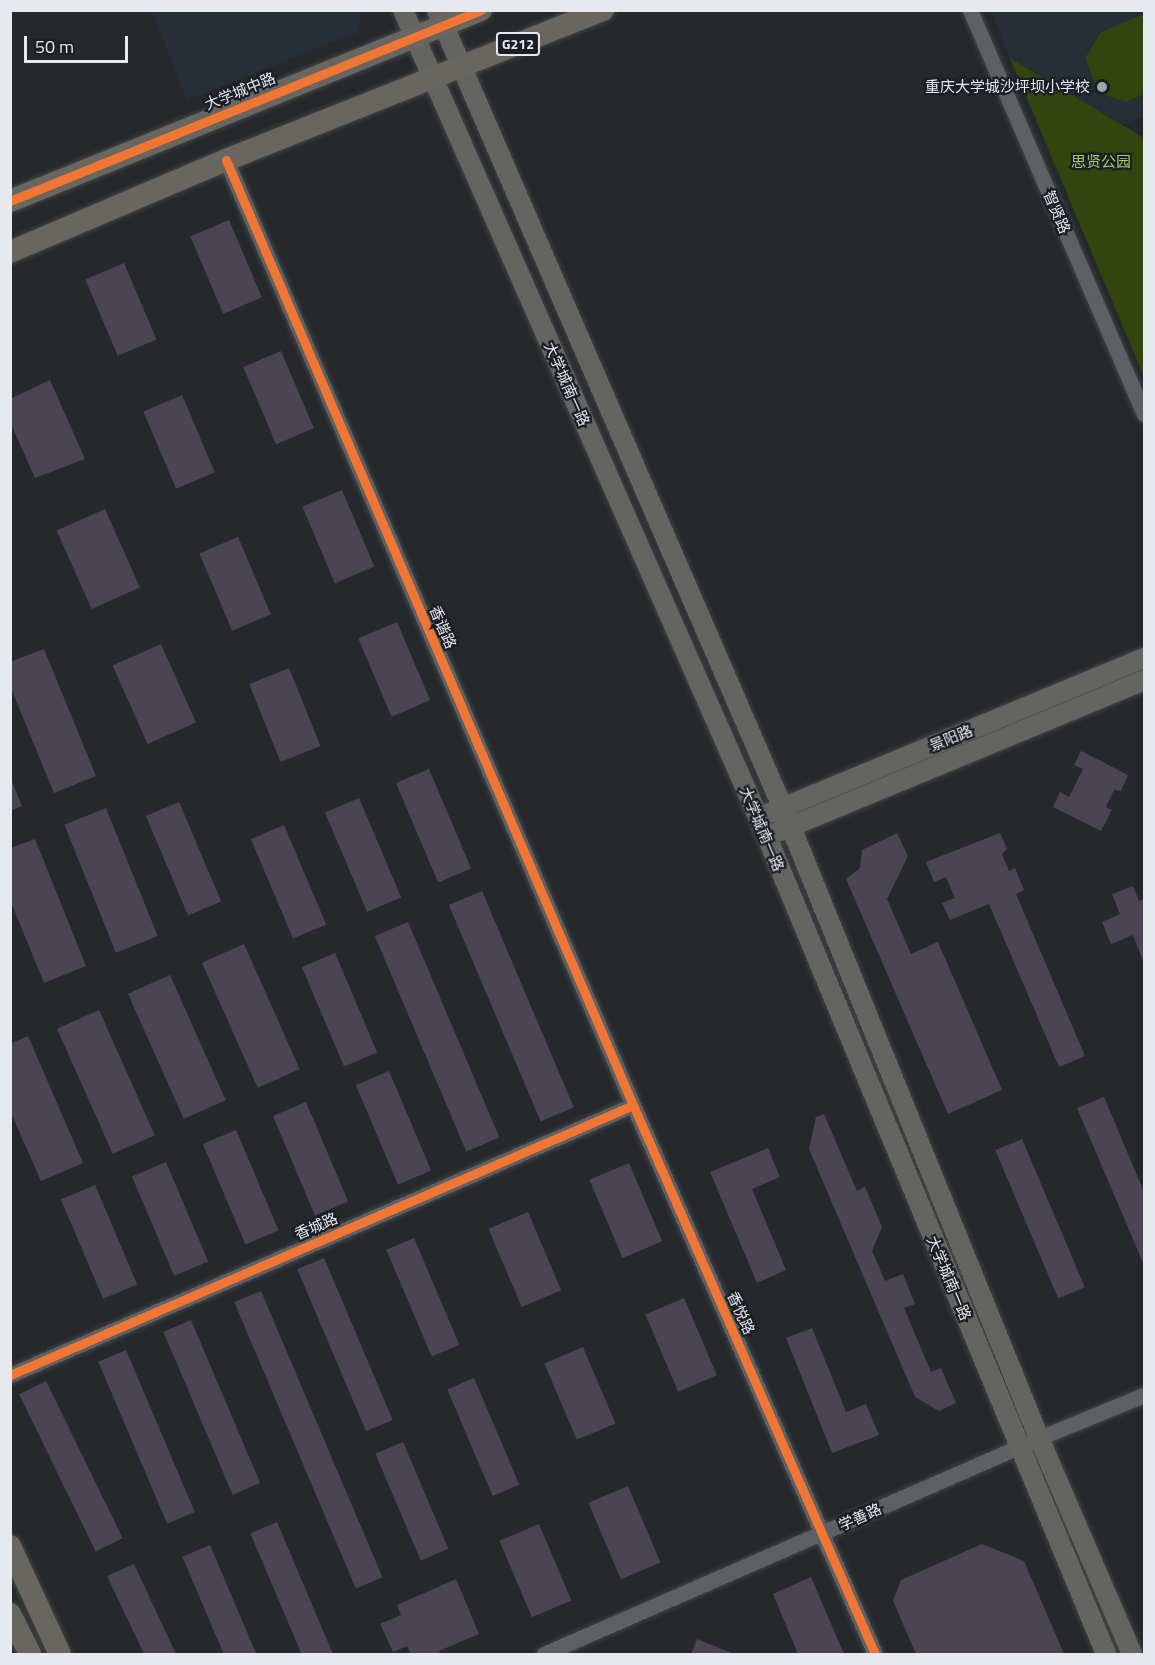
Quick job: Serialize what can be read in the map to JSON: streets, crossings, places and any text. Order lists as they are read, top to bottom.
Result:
{
  "streets": {
    "highway": ["G212", "大学城中路"],
    "main road": ["大学城南一路", "景阳路"],
    "street": [
      "智贤路",
      "香谐路",
      "香城路",
      "香悦路",
      "学善路"
    ]
  },
  "crossings": [
    ["G212", "大学城南一路"],
    ["大学城中路", "大学城南一路"],
    ["大学城南一路", "景阳路"],
    ["大学城南一路", "学善路"],
    ["香谐路", "香城路"],
    ["香谐路", "香悦路"],
    ["香城路", "香悦路"],
    ["香悦路", "学善路"]
  ],
  "parks": ["思贤公园"],
  "places": ["重庆大学城沙坪坝小学校"],
  "scale_bar": "50 m"
}
